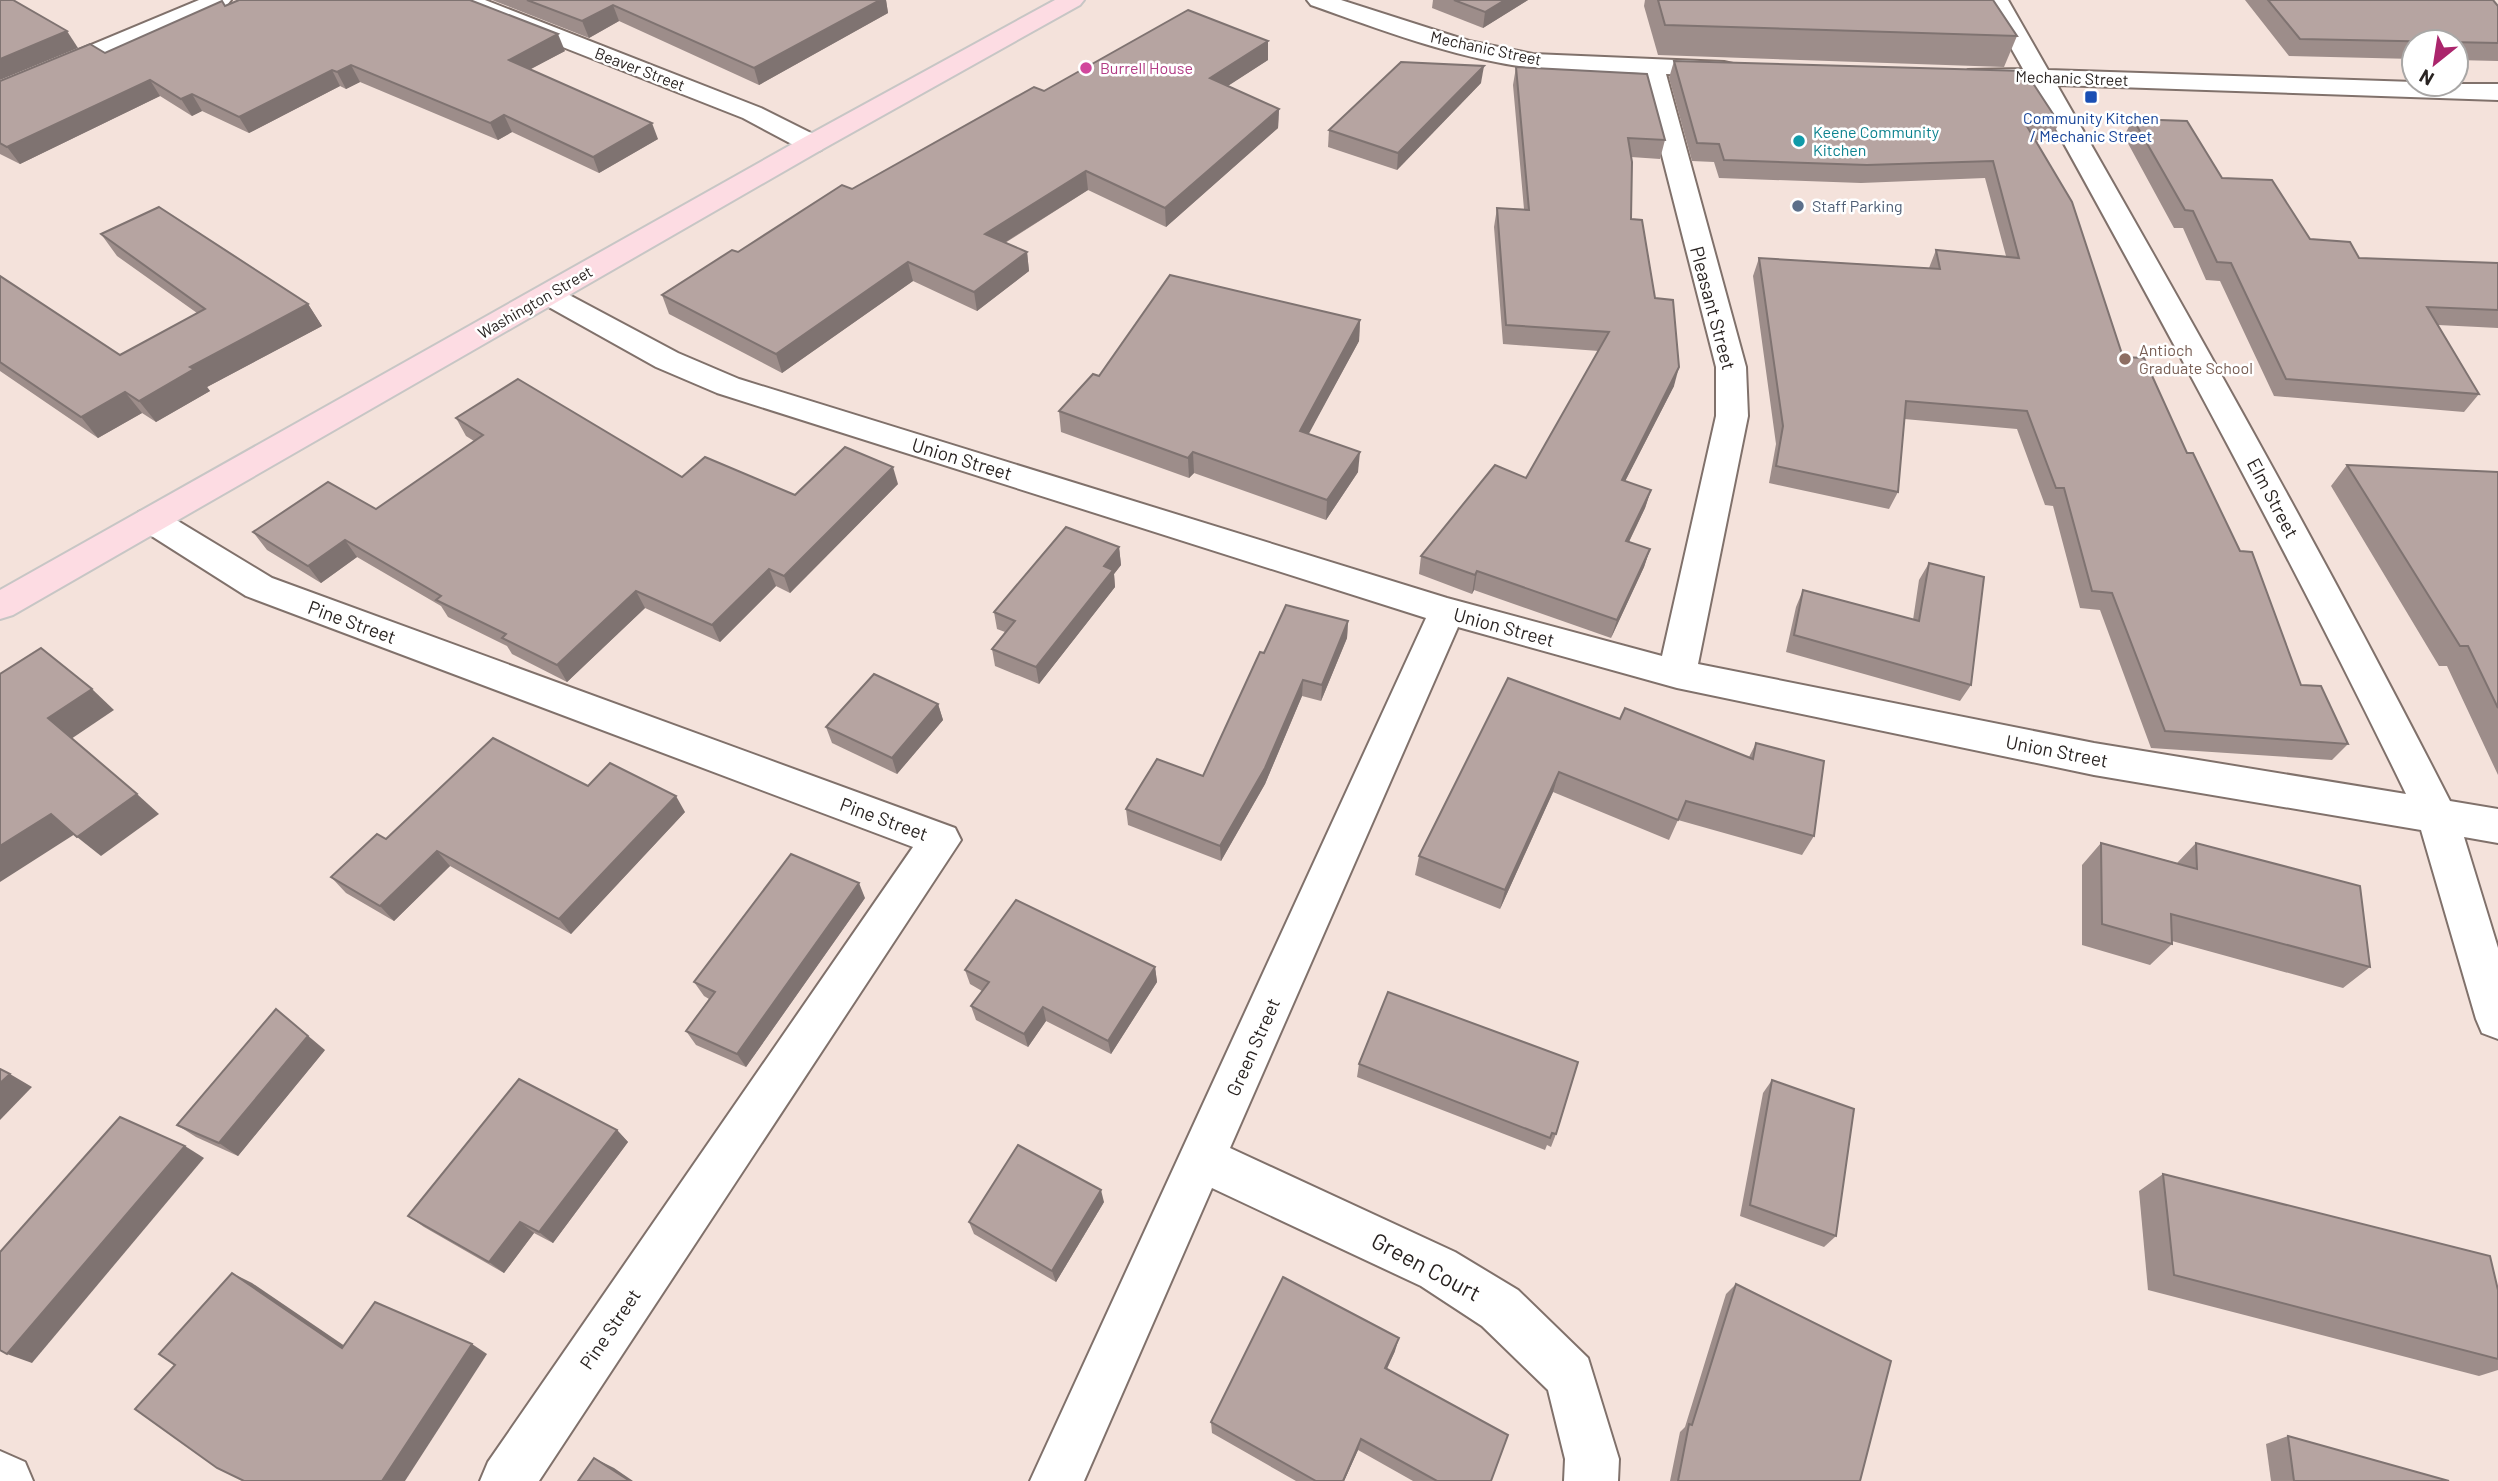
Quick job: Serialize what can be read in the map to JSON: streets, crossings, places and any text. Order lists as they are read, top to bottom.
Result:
{
  "streets": {
    "main road": ["Washington Street"],
    "street": [
      "Mechanic Street",
      "Beaver Street",
      "Pleasant Street",
      "Union Street",
      "Elm Street",
      "Pine Street",
      "Green Street",
      "Green Court"
    ]
  },
  "crossings": [
    ["Mechanic Street", "Pleasant Street"],
    ["Mechanic Street", "Elm Street"],
    ["Beaver Street", "Washington Street"],
    ["Washington Street", "Union Street"],
    ["Washington Street", "Pine Street"],
    ["Pleasant Street", "Union Street"],
    ["Union Street", "Elm Street"],
    ["Union Street", "Green Street"],
    ["Green Street", "Green Court"]
  ],
  "places": {
    "other": [
      "Burrell House",
      "Keene Community Kitchen",
      "Staff Parking",
      "Antioch Graduate School"
    ],
    "transit": ["Community Kitchen / Mechanic Street"]
  },
  "north": "bottom left"
}
